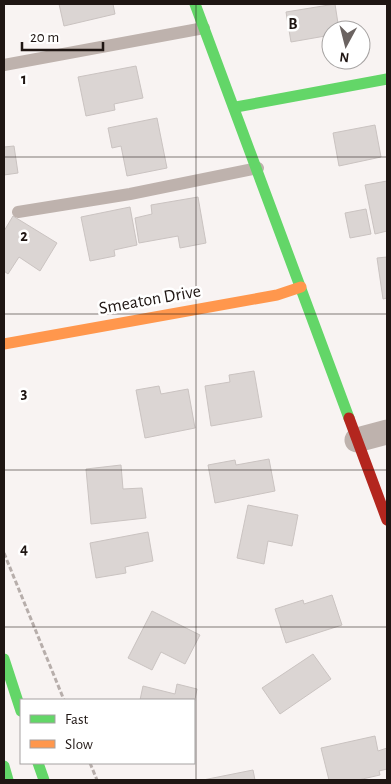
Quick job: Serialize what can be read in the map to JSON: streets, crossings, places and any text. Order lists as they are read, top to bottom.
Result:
{
  "streets": {
    "main road": ["Smeaton Drive"]
  },
  "legend": ["Fast", "Slow"],
  "scale_bar": "20 m",
  "north": "bottom",
  "grid": {
    "columns": ["B"],
    "rows": [
      "1",
      "2",
      "3",
      "4"
    ]
  }
}
